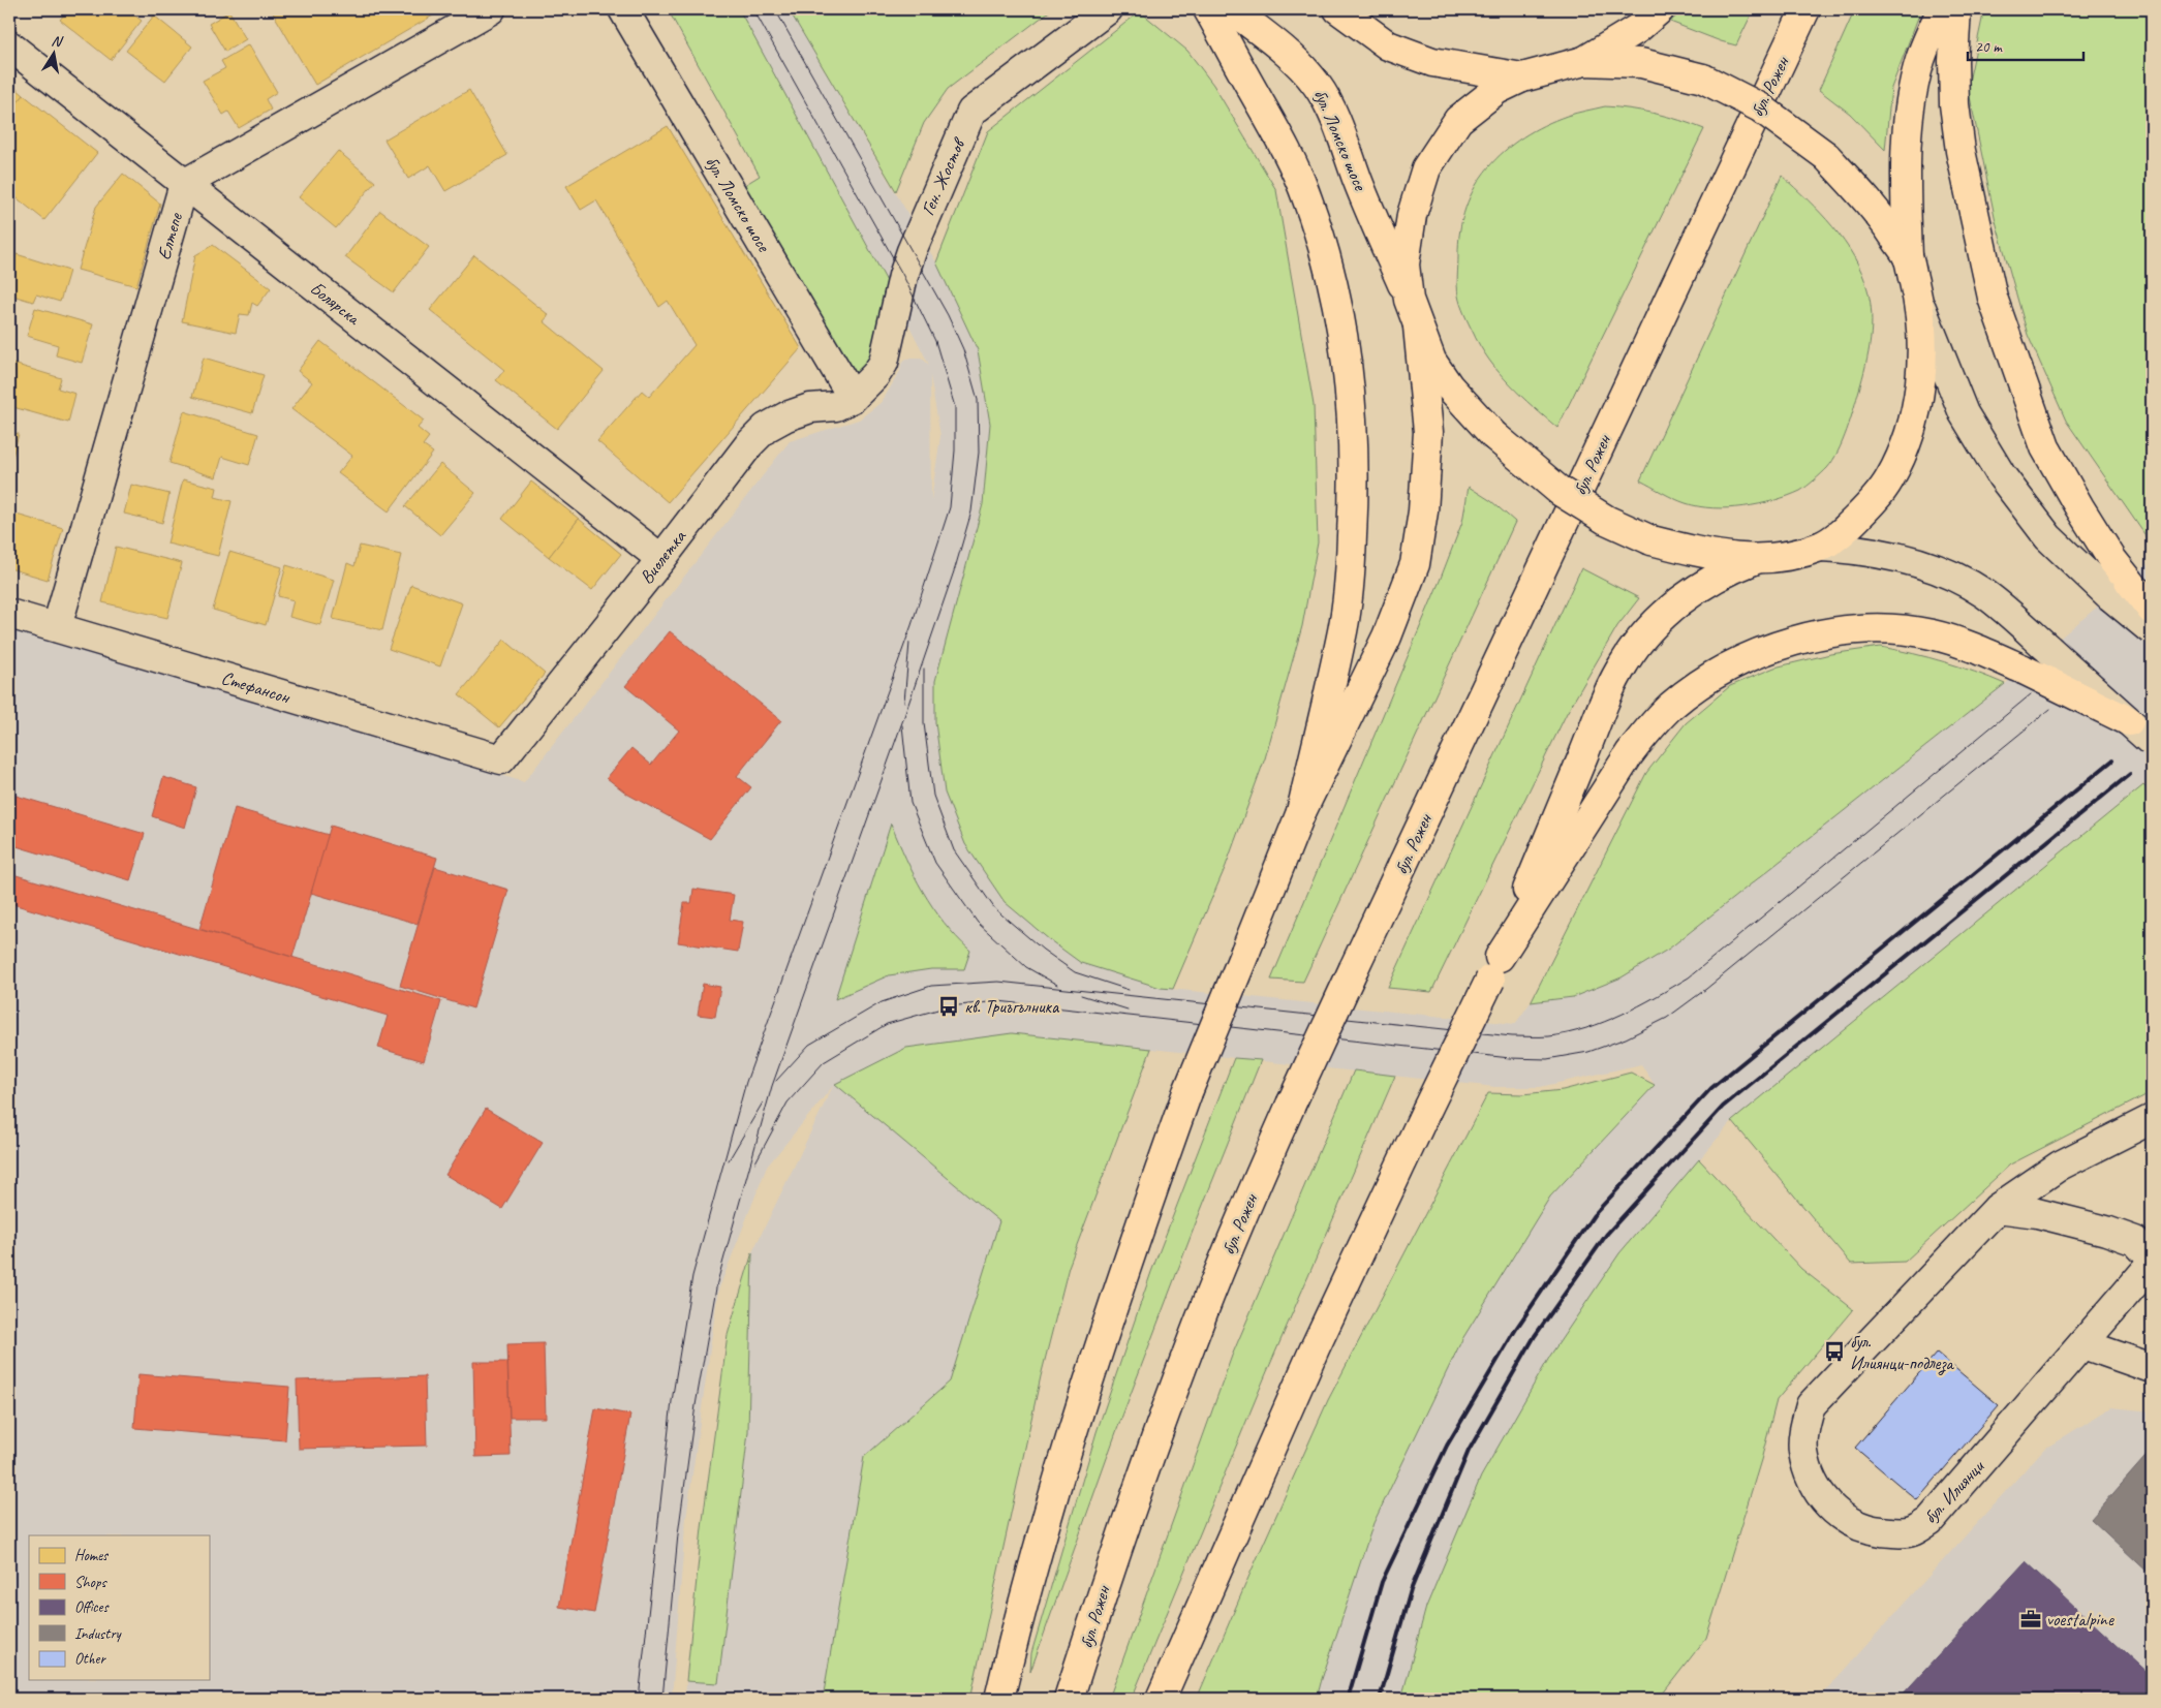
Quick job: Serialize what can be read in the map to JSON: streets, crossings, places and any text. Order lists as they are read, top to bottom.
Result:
{
  "streets": {
    "main road": ["бул. Рожен", "бул. Ломско шосе"],
    "street": [
      "Ген. Жостов",
      "Елтепе",
      "Болярска",
      "Виолетка",
      "Стефансон",
      "бул. Илиянци"
    ]
  },
  "crossings": [
    ["бул. Ломско шосе", "Ген. Жостов"],
    ["бул. Ломско шосе", "Виолетка"],
    ["Ген. Жостов", "Виолетка"],
    ["Елтепе", "Болярска"],
    ["Елтепе", "Стефансон"],
    ["Болярска", "Виолетка"],
    ["Виолетка", "Стефансон"]
  ],
  "places": {
    "bus stop": ["кв. Триъгълника", "бул. Илиянци-подлеза"],
    "office": ["voestalpine"]
  },
  "legend": [
    "Homes",
    "Shops",
    "Offices",
    "Industry",
    "Other"
  ],
  "scale_bar": "20 m",
  "north": "top"
}
